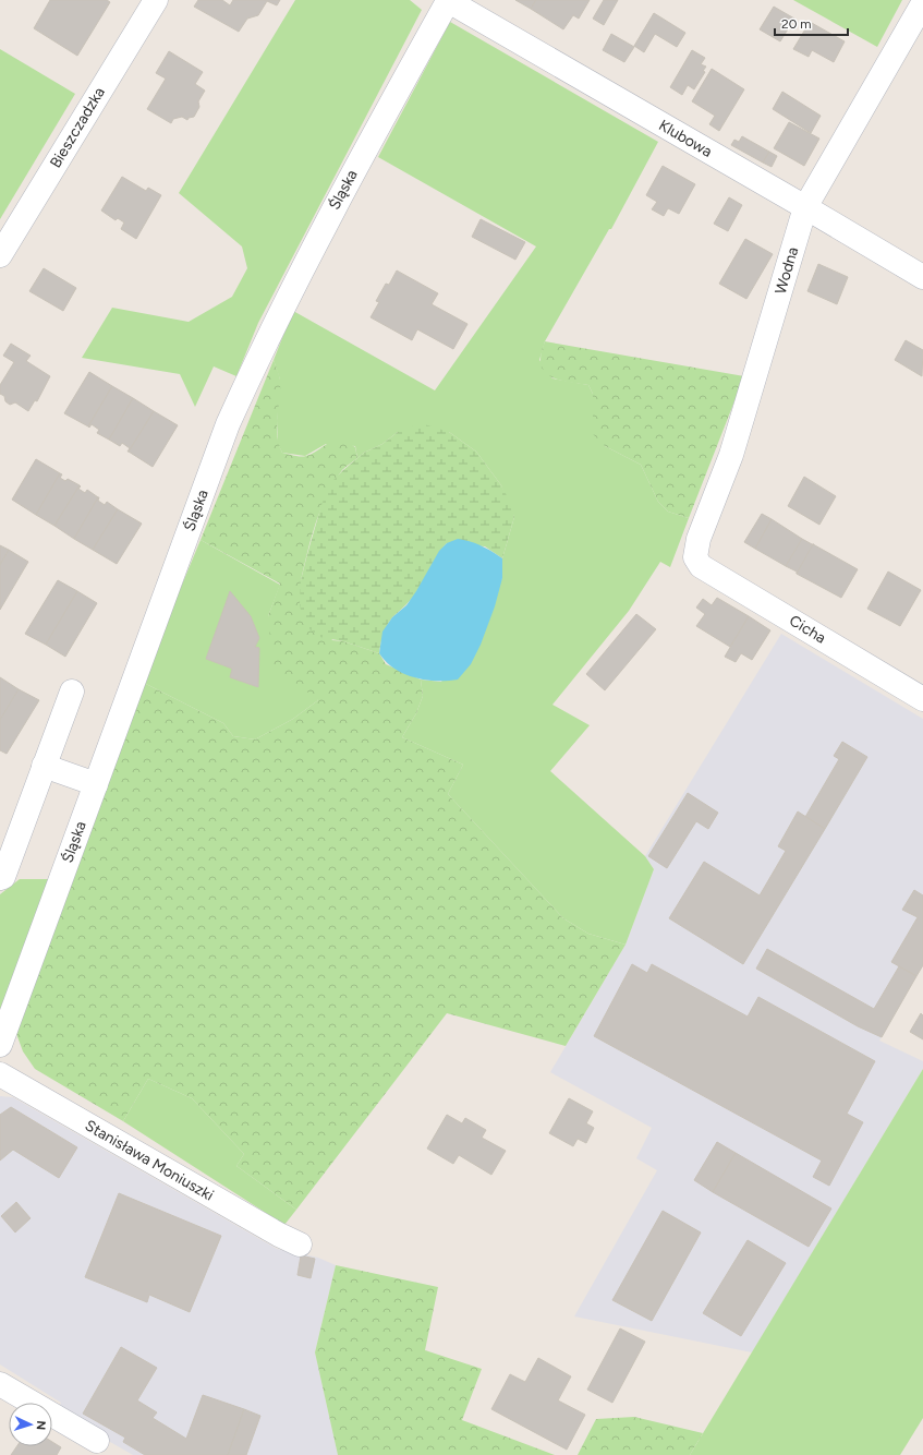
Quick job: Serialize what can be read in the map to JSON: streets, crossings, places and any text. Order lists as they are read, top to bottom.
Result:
{
  "streets": {
    "street": [
      "Bieszczadzka",
      "Klubowa",
      "Śląska",
      "Wodna",
      "Cicha",
      "Stanisława Moniuszki"
    ]
  },
  "crossings": [
    ["Klubowa", "Śląska"],
    ["Klubowa", "Wodna"],
    ["Wodna", "Cicha"]
  ],
  "scale_bar": "20 m",
  "north": "right"
}
